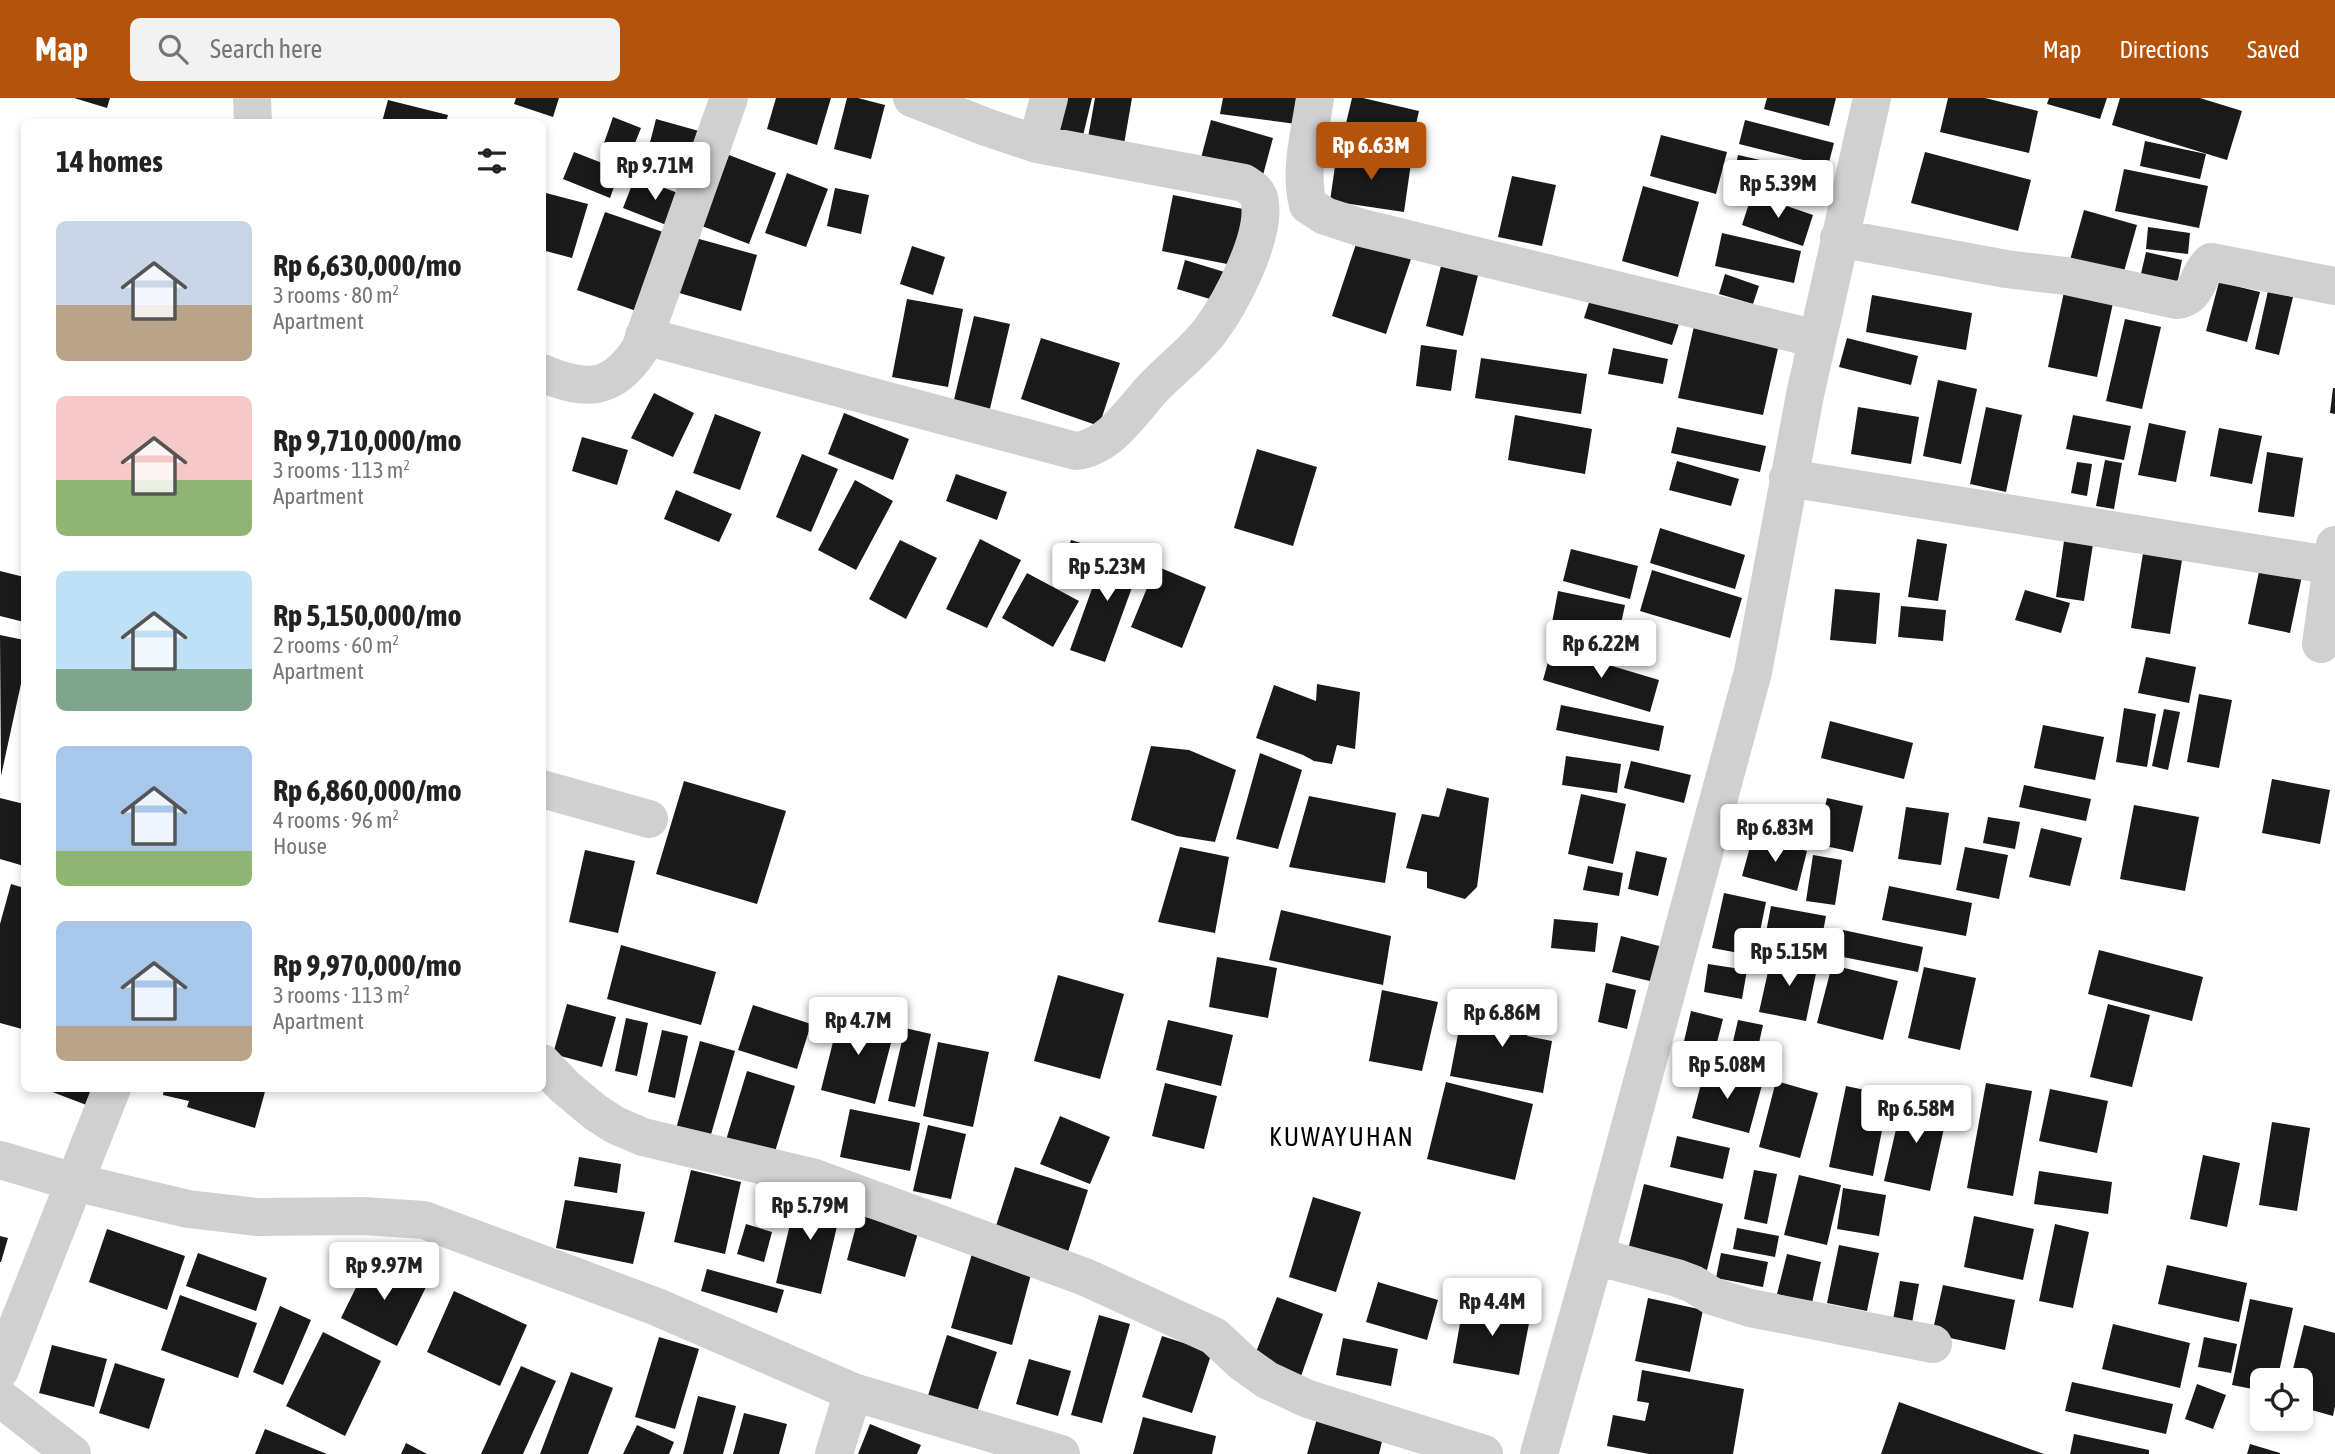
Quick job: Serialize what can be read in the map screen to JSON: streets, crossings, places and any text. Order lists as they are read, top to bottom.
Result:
{
  "districts": ["KUWAYUHAN"],
  "page": {
    "header": "Map",
    "search": "Search here",
    "nav": ["Map", "Directions", "Saved"],
    "heading": "14 homes",
    "price": [
      "Rp 6.63M",
      "Rp 9.71M",
      "Rp 5.39M",
      "Rp 5.23M",
      "Rp 6.22M",
      "Rp 6.83M",
      "Rp 5.15M",
      "Rp 6.86M",
      "Rp 4.7M",
      "Rp 5.08M",
      "Rp 6.58M",
      "Rp 5.79M",
      "Rp 9.97M",
      "Rp 4.4M"
    ],
    "list": [
      {
        "name": "Rp 6,630,000/mo",
        "note": "3 rooms · 80 m² · Apartment"
      },
      {
        "name": "Rp 9,710,000/mo",
        "note": "3 rooms · 113 m² · Apartment"
      },
      {
        "name": "Rp 5,150,000/mo",
        "note": "2 rooms · 60 m² · Apartment"
      },
      {
        "name": "Rp 6,860,000/mo",
        "note": "4 rooms · 96 m² · House"
      },
      {
        "name": "Rp 9,970,000/mo",
        "note": "3 rooms · 113 m² · Apartment"
      }
    ]
  }
}
